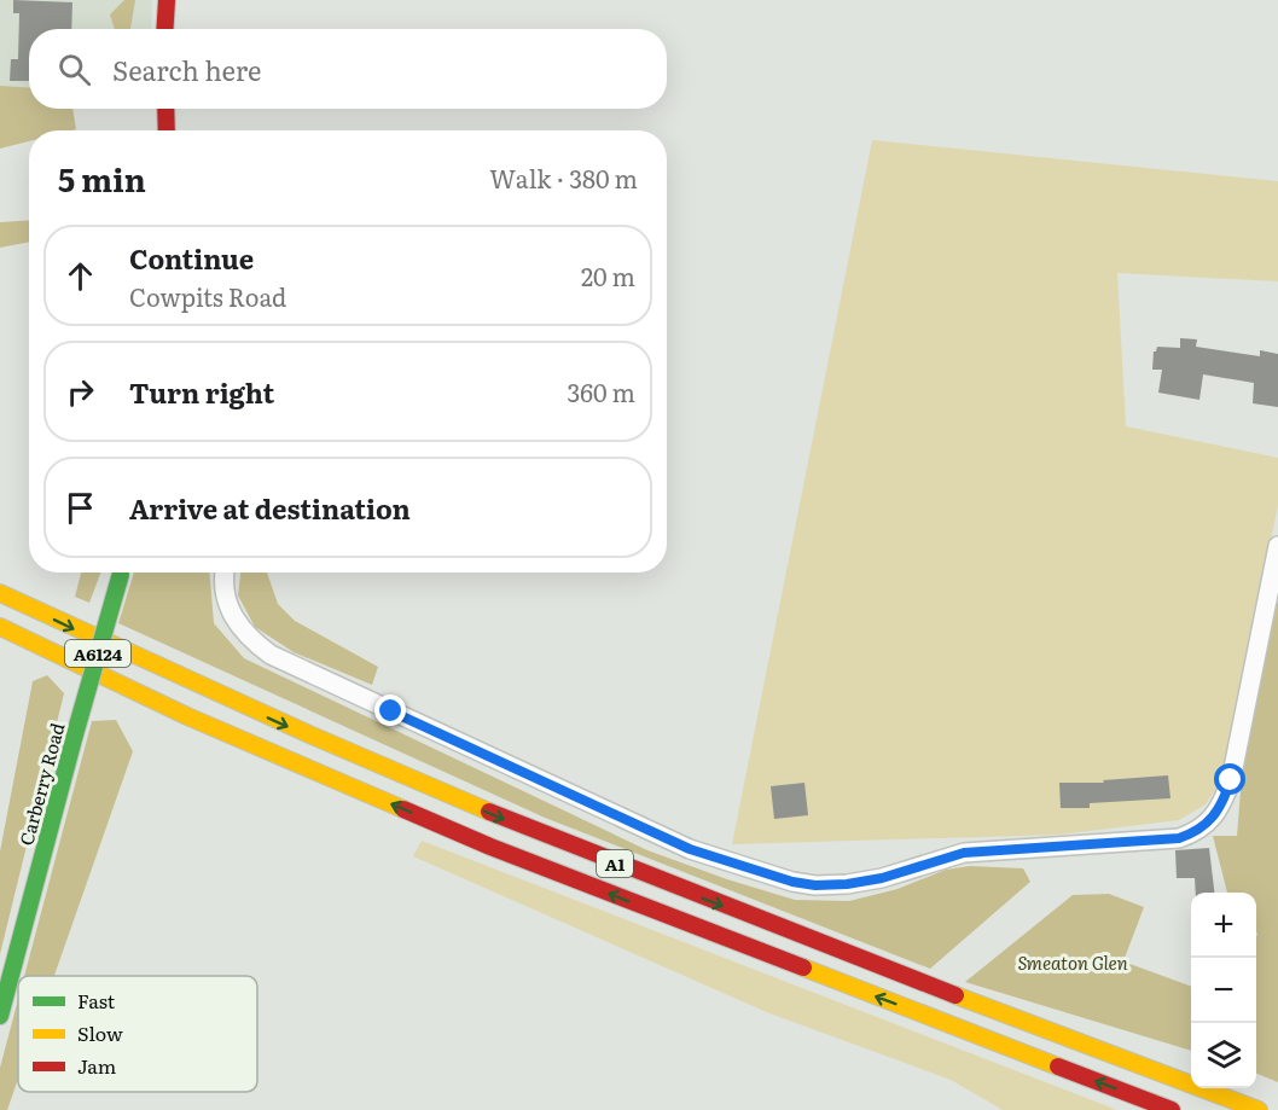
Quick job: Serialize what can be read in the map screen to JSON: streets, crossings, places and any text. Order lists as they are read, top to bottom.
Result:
{
  "streets": {
    "main road": ["A6124", "Carberry Road", "A1"]
  },
  "parks": ["Smeaton Glen"],
  "legend": ["Fast", "Slow", "Jam"],
  "page": {
    "search": "Search here",
    "heading": ["5 min", "Walk · 380 m"],
    "list": [
      ["Continue", "Cowpits Road", "20 m"],
      ["Turn right", "360 m"],
      "Arrive at destination"
    ],
    "map_buttons": ["+", "−"]
  }
}
